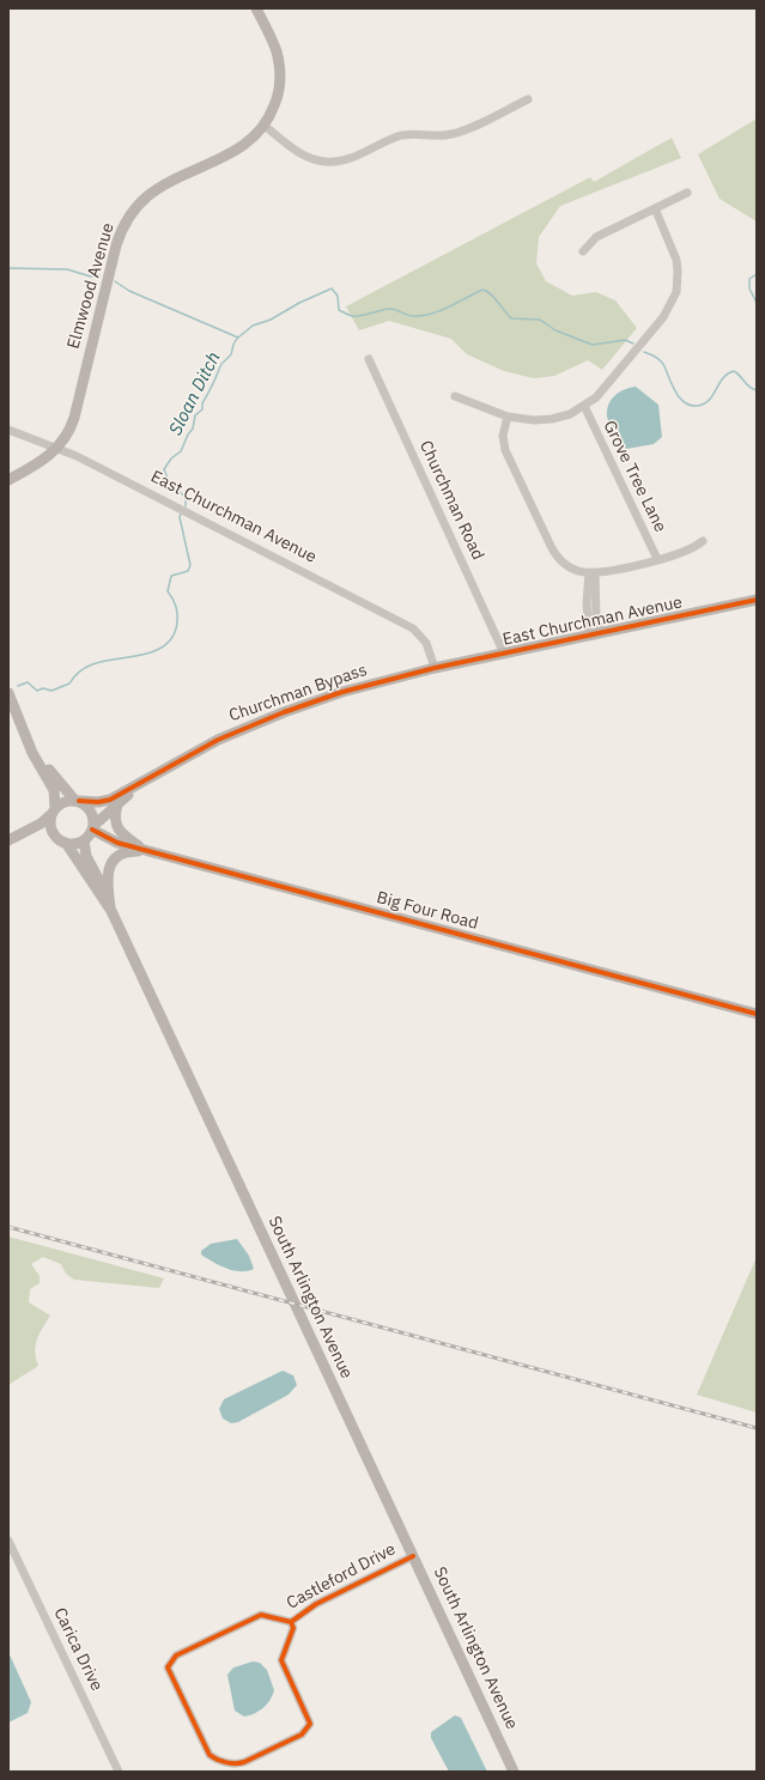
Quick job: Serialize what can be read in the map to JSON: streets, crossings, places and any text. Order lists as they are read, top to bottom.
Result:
{
  "streets": {
    "street": [
      "Elmwood Avenue",
      "Grove Tree Lane",
      "Churchman Road",
      "East Churchman Avenue",
      "Churchman Bypass",
      "Big Four Road",
      "South Arlington Avenue",
      "Castleford Drive",
      "Carica Drive"
    ]
  },
  "crossings": [
    ["Elmwood Avenue", "East Churchman Avenue"],
    ["Churchman Road", "East Churchman Avenue"],
    ["East Churchman Avenue", "Churchman Bypass"],
    ["Churchman Bypass", "Big Four Road"],
    ["Churchman Bypass", "South Arlington Avenue"],
    ["Big Four Road", "South Arlington Avenue"],
    ["South Arlington Avenue", "Castleford Drive"]
  ],
  "water": ["Sloan Ditch"]
}
